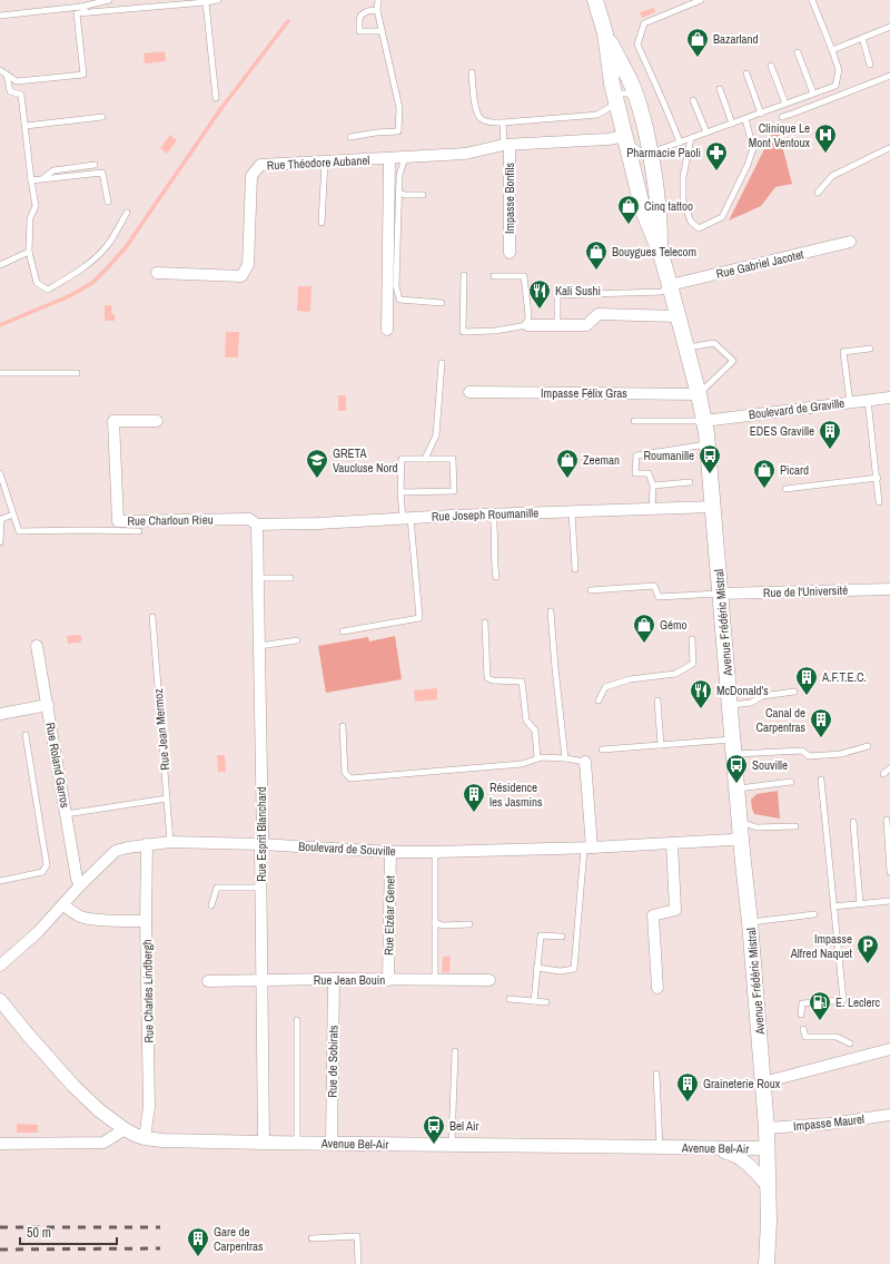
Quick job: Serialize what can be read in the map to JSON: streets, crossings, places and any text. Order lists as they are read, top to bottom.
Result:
{
  "streets": {
    "main road": ["Avenue Frédéric Mistral"],
    "street": [
      "Rue Théodore Aubanel",
      "Impasse Bonfils",
      "Rue Gabriel Jacotet",
      "Impasse Félix Gras",
      "Boulevard de Graville",
      "Rue Joseph Roumanille",
      "Rue Charloun Rieu",
      "Rue de l'Université",
      "Rue Roland Garros",
      "Rue Esprit Blanchard",
      "Boulevard de Souville",
      "Rue Elzéar Genet",
      "Rue Jean Bouin",
      "Rue Charles Lindbergh",
      "Rue de Sobirats",
      "Impasse Maurel",
      "Avenue Bel-Air"
    ],
    "lane": ["Rue Jean Mermoz"]
  },
  "crossings": [
    ["Rue Théodore Aubanel", "Impasse Bonfils"],
    ["Rue Théodore Aubanel", "Avenue Frédéric Mistral"],
    ["Rue Gabriel Jacotet", "Avenue Frédéric Mistral"],
    ["Impasse Félix Gras", "Avenue Frédéric Mistral"],
    ["Boulevard de Graville", "Avenue Frédéric Mistral"],
    ["Rue Joseph Roumanille", "Rue Charloun Rieu"],
    ["Rue Joseph Roumanille", "Avenue Frédéric Mistral"],
    ["Rue Joseph Roumanille", "Rue Esprit Blanchard"],
    ["Rue Charloun Rieu", "Rue Esprit Blanchard"],
    ["Rue de l'Université", "Avenue Frédéric Mistral"],
    ["Avenue Frédéric Mistral", "Boulevard de Souville"],
    ["Avenue Frédéric Mistral", "Impasse Maurel"],
    ["Avenue Frédéric Mistral", "Avenue Bel-Air"],
    ["Rue Jean Mermoz", "Boulevard de Souville"],
    ["Rue Roland Garros", "Boulevard de Souville"],
    ["Rue Esprit Blanchard", "Boulevard de Souville"],
    ["Rue Esprit Blanchard", "Rue Jean Bouin"],
    ["Rue Esprit Blanchard", "Avenue Bel-Air"],
    ["Boulevard de Souville", "Rue Elzéar Genet"],
    ["Boulevard de Souville", "Rue Charles Lindbergh"],
    ["Rue Elzéar Genet", "Rue Jean Bouin"],
    ["Rue Jean Bouin", "Rue de Sobirats"],
    ["Rue Charles Lindbergh", "Avenue Bel-Air"],
    ["Rue de Sobirats", "Avenue Bel-Air"]
  ],
  "places": {
    "shop": [
      "Bazarland",
      "Cinq tattoo",
      "Bouygues Telecom",
      "Zeeman",
      "Picard",
      "Gémo"
    ],
    "hospital": ["Clinique Le Mont Ventoux"],
    "pharmacy": ["Pharmacie Paoli"],
    "restaurant": ["Kali Sushi", "McDonald's"],
    "building": [
      "EDES Graville",
      "A.F.T.E.C.",
      "Canal de Carpentras",
      "Résidence les Jasmins",
      "Graineterie Roux",
      "Gare de Carpentras"
    ],
    "bus stop": ["Roumanille", "Souville", "Bel Air"],
    "school or university": ["GRETA Vaucluse Nord"],
    "parking": ["Impasse Alfred Naquet"],
    "fuel station": ["E. Leclerc"]
  },
  "scale_bar": "50 m"
}
